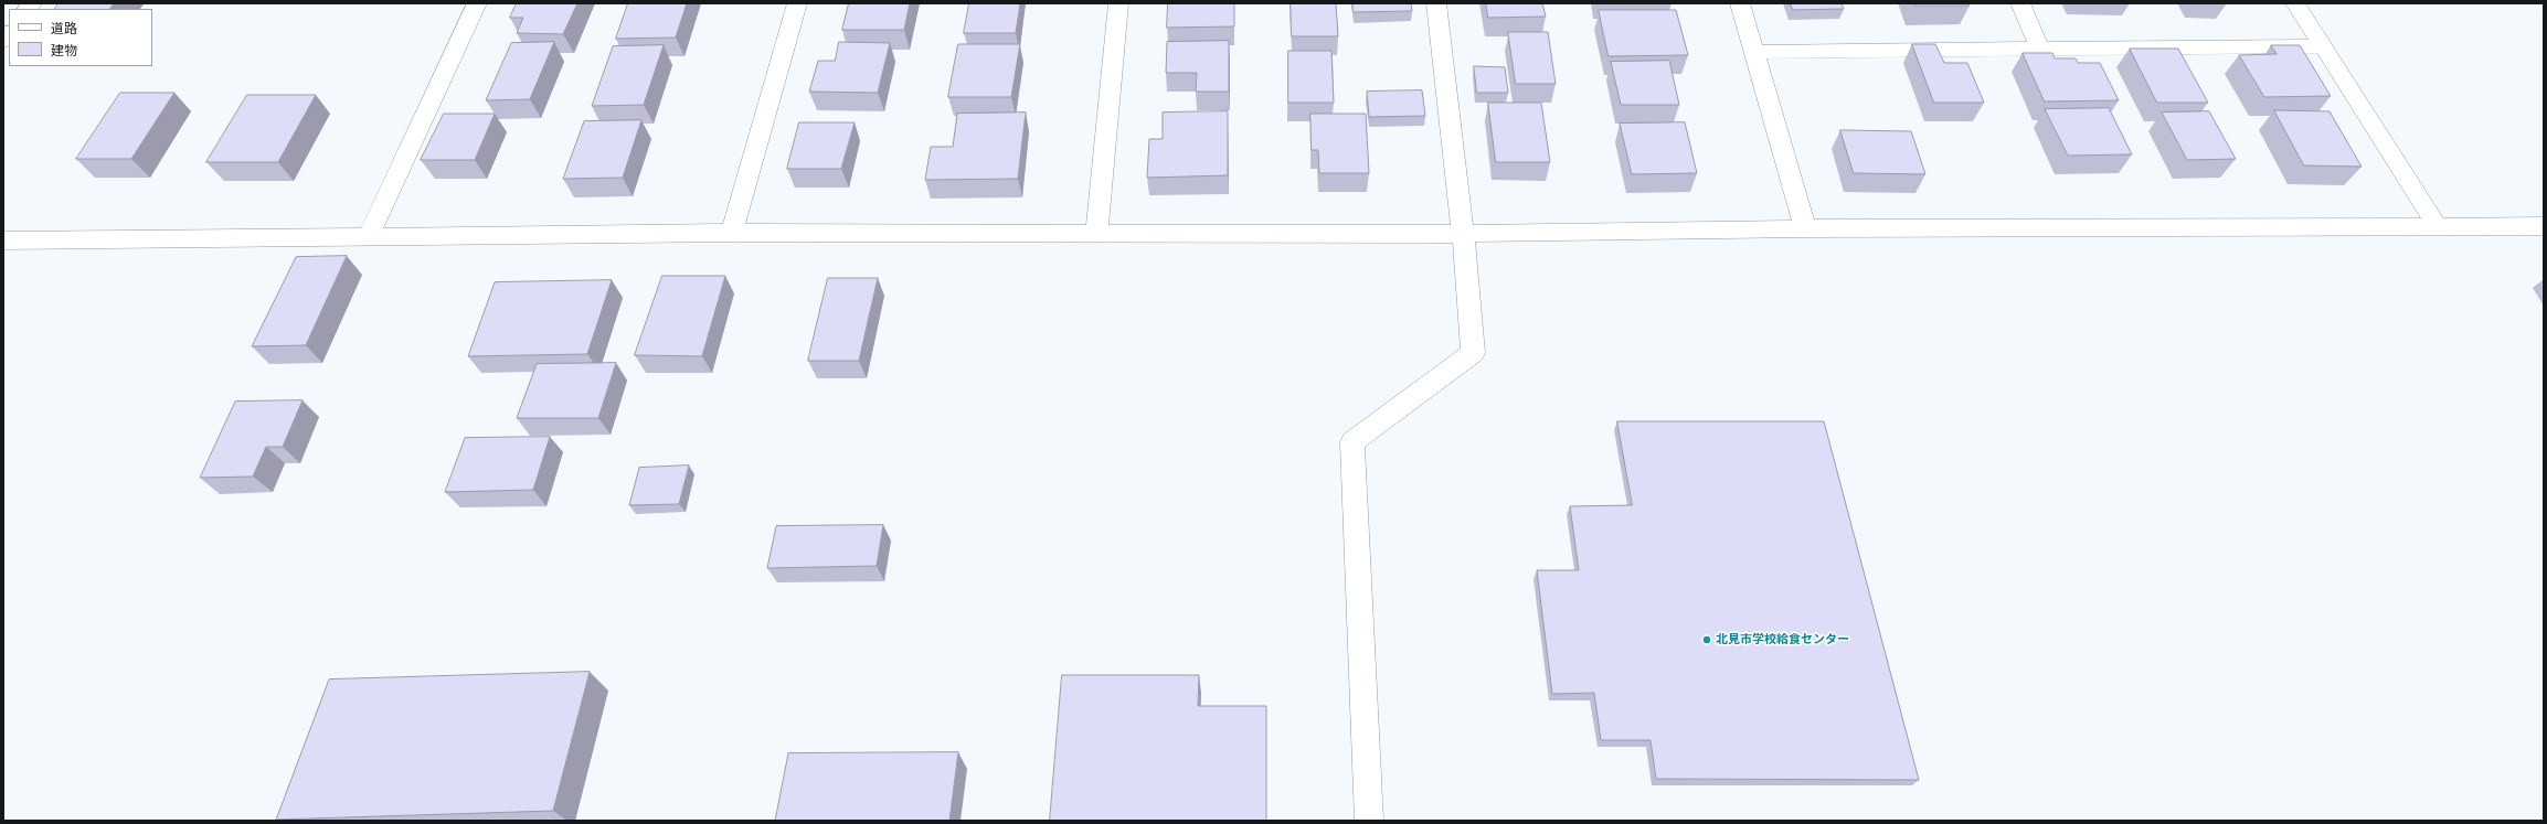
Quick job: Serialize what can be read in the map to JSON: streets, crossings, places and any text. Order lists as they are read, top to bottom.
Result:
{
  "places": ["北見市学校給食センター"],
  "legend": ["道路", "建物"]
}
